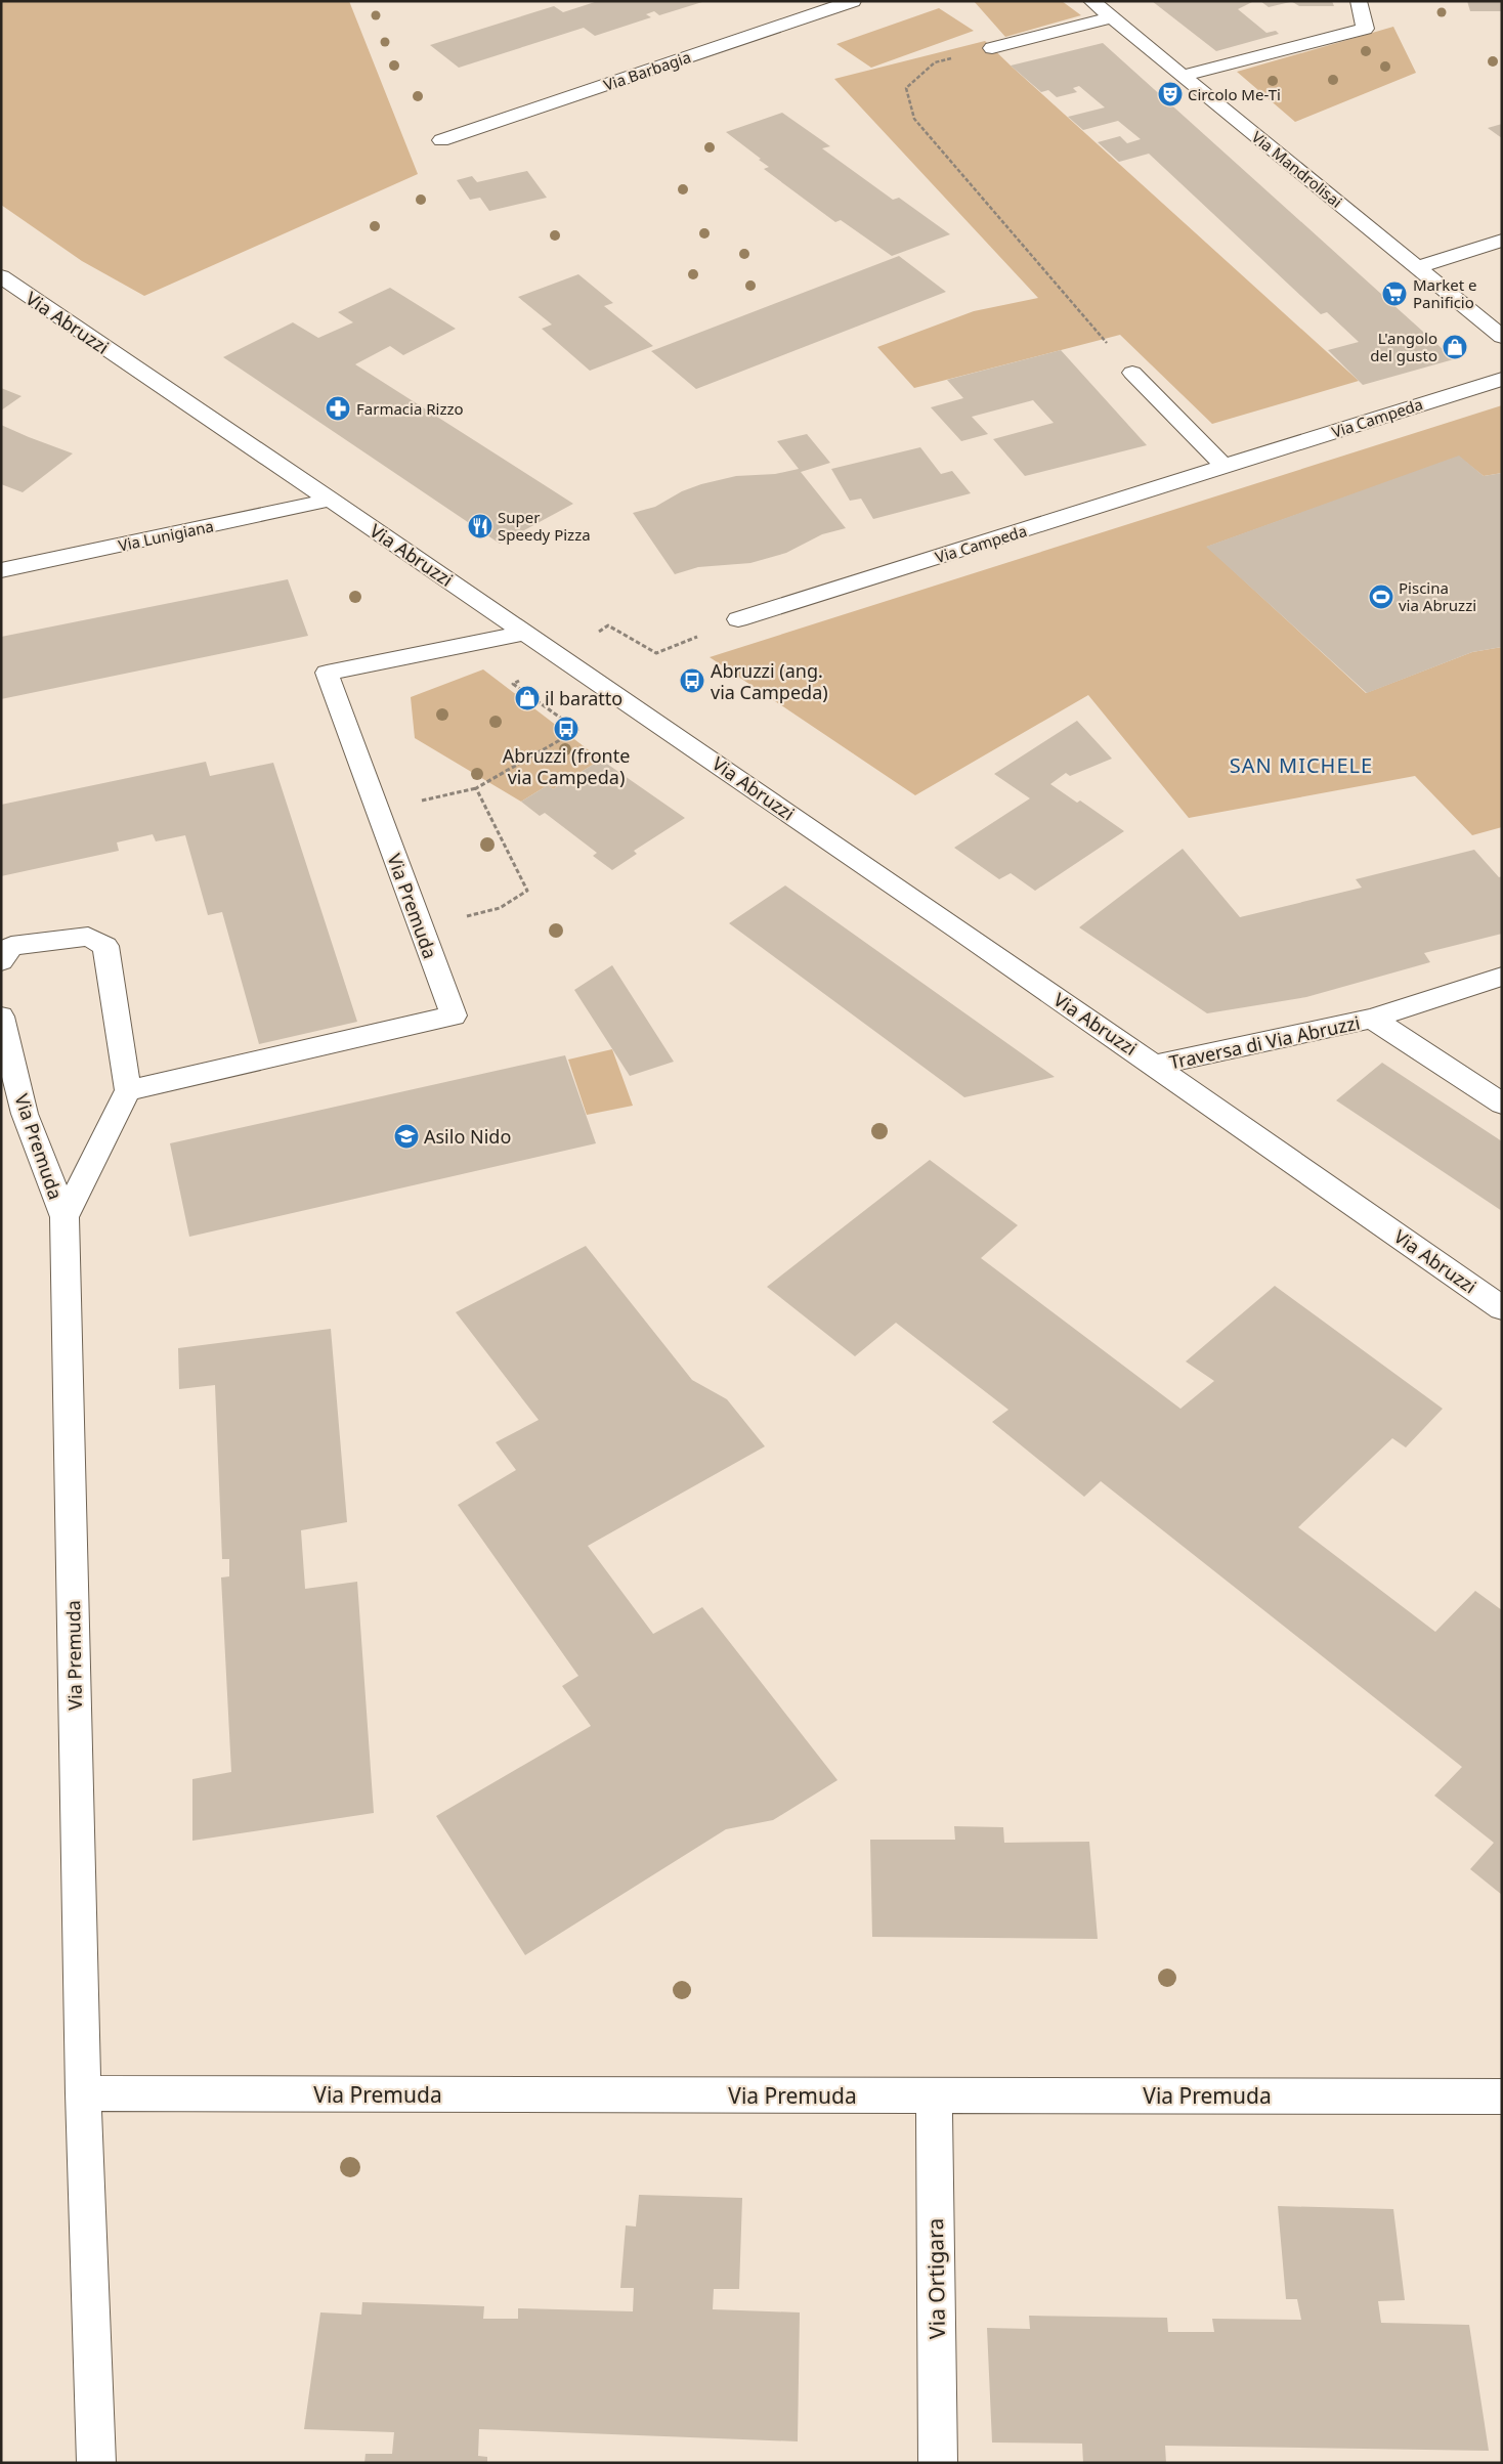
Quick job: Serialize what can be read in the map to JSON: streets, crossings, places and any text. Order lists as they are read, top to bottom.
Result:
{
  "streets": {
    "street": [
      "Via Barbagia",
      "Via Mandrolisai",
      "Via Abruzzi",
      "Via Campeda",
      "Via Lunigiana",
      "Via Premuda",
      "Traversa di Via Abruzzi",
      "Via Ortigara"
    ]
  },
  "crossings": [
    ["Via Abruzzi", "Via Lunigiana"],
    ["Via Abruzzi", "Via Premuda"],
    ["Via Abruzzi", "Traversa di Via Abruzzi"],
    ["Via Premuda", "Via Ortigara"]
  ],
  "districts": ["SAN MICHELE"],
  "places": {
    "theatre": ["Circolo Me-Ti"],
    "supermarket": ["Market e Panificio"],
    "shop": ["L'angolo del gusto", "il baratto"],
    "pharmacy": ["Farmacia Rizzo"],
    "restaurant": ["Super Speedy Pizza"],
    "sports": ["Piscina via Abruzzi"],
    "bus stop": ["Abruzzi (ang. via Campeda)", "Abruzzi (fronte via Campeda)"],
    "school or university": ["Asilo Nido"]
  }
}
